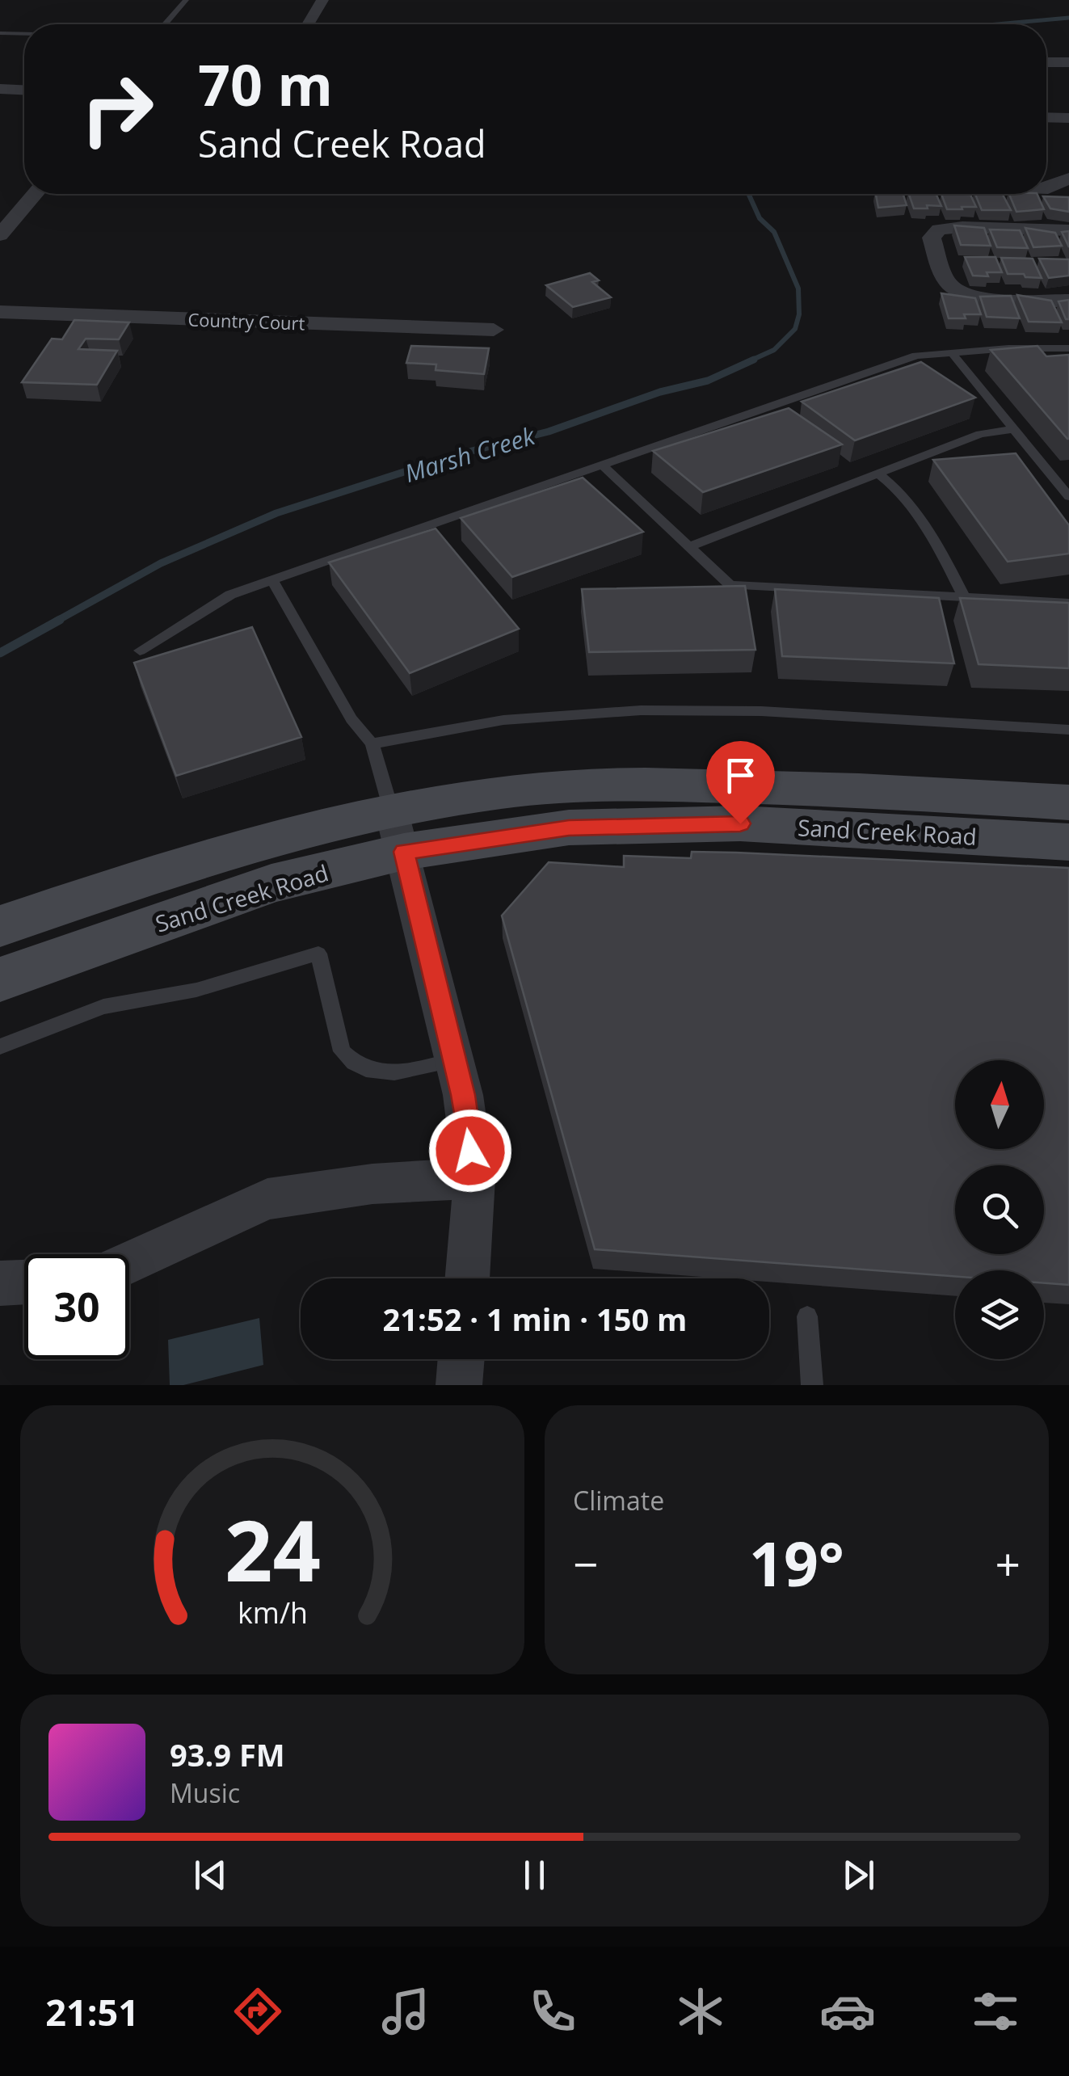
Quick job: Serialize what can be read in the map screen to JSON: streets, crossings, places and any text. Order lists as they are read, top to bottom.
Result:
{
  "streets": {
    "main road": ["Sand Creek Road"],
    "street": ["Country Court"]
  },
  "water": ["Marsh Creek"],
  "north": "top",
  "page": {
    "turn": ["70 m", "Sand Creek Road"],
    "limit": "30",
    "trip": "21:52 · 1 min · 150 m",
    "tile": "Climate",
    "heat": ["−", "19°", "+"],
    "song": ["93.9 FM", "Music"],
    "tabs": "21:51",
    "gauge": ["24", "km/h"]
  }
}
